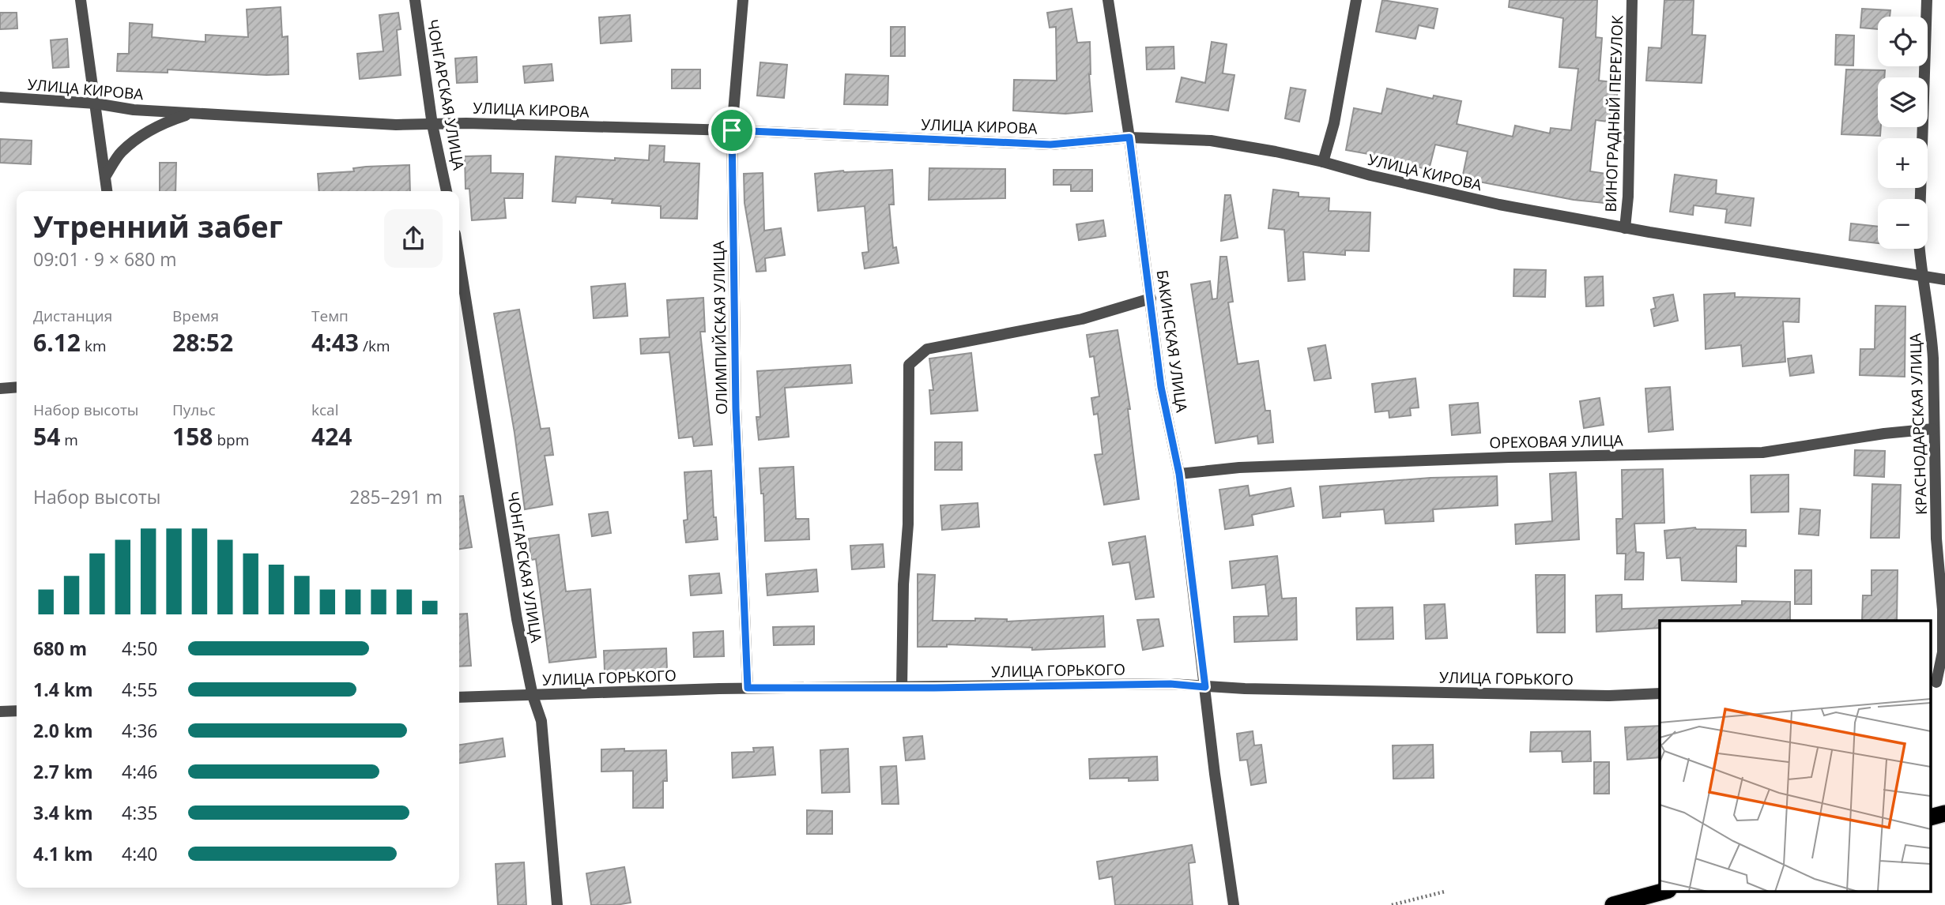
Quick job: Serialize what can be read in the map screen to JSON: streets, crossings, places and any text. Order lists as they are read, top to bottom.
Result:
{
  "streets": {
    "street": [
      "УЛИЦА КИРОВА",
      "ЧОНГАРСКАЯ УЛИЦА",
      "ВИНОГРАДНЫЙ ПЕРЕУЛОК",
      "ОЛИМПИЙСКАЯ УЛИЦА",
      "БАКИНСКАЯ УЛИЦА",
      "КРАСНОДАРСКАЯ УЛИЦА",
      "ОРЕХОВАЯ УЛИЦА",
      "УЛИЦА ГОРЬКОГО"
    ]
  },
  "crossings": [
    ["УЛИЦА КИРОВА", "ЧОНГАРСКАЯ УЛИЦА"],
    ["УЛИЦА КИРОВА", "ВИНОГРАДНЫЙ ПЕРЕУЛОК"],
    ["УЛИЦА КИРОВА", "ОЛИМПИЙСКАЯ УЛИЦА"],
    ["УЛИЦА КИРОВА", "БАКИНСКАЯ УЛИЦА"],
    ["УЛИЦА КИРОВА", "КРАСНОДАРСКАЯ УЛИЦА"],
    ["ЧОНГАРСКАЯ УЛИЦА", "УЛИЦА ГОРЬКОГО"],
    ["ОЛИМПИЙСКАЯ УЛИЦА", "УЛИЦА ГОРЬКОГО"],
    ["БАКИНСКАЯ УЛИЦА", "ОРЕХОВАЯ УЛИЦА"],
    ["БАКИНСКАЯ УЛИЦА", "УЛИЦА ГОРЬКОГО"],
    ["КРАСНОДАРСКАЯ УЛИЦА", "ОРЕХОВАЯ УЛИЦА"]
  ],
  "page": {
    "map_buttons": ["+", "−"],
    "heading": ["Утренний забег", "09:01 · 9 × 680 m"],
    "stats": [
      ["Дистанция", "6.12 km"],
      ["Время", "28:52"],
      ["Темп", "4:43 /km"],
      ["Набор высоты", "54 m"],
      ["Пульс", "158 bpm"],
      ["kcal", "424"]
    ],
    "chart": ["Набор высоты", "285–291 m"],
    "list": [
      {
        "name": "680 m",
        "note": "4:50"
      },
      {
        "name": "1.4 km",
        "note": "4:55"
      },
      {
        "name": "2.0 km",
        "note": "4:36"
      },
      {
        "name": "2.7 km",
        "note": "4:46"
      },
      {
        "name": "3.4 km",
        "note": "4:35"
      },
      {
        "name": "4.1 km",
        "note": "4:40"
      }
    ]
  }
}
